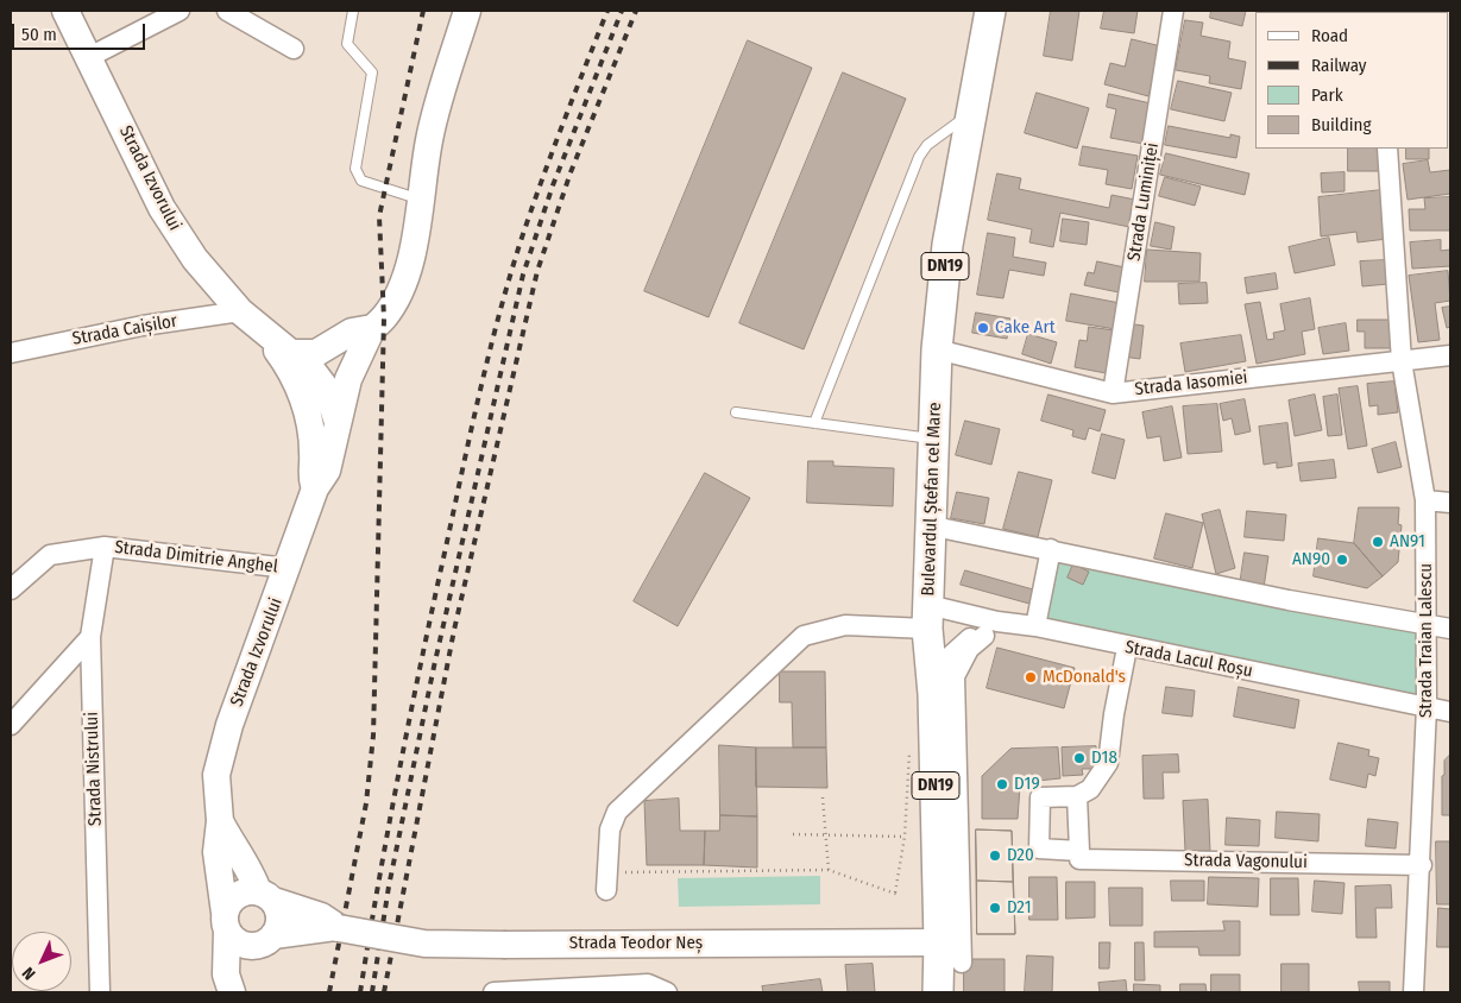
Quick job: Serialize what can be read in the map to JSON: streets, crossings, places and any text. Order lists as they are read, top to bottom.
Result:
{
  "streets": {
    "main road": [
      "Strada Izvorului",
      "DN19",
      "Bulevardul Ștefan cel Mare",
      "Strada Teodor Neș"
    ],
    "street": [
      "Strada Luminiței",
      "Strada Caișilor",
      "Strada Iasomiei",
      "Strada Dimitrie Anghel",
      "Strada Traian Lalescu",
      "Strada Lacul Roșu",
      "Strada Nistrului",
      "Strada Vagonului"
    ]
  },
  "crossings": [
    ["Strada Izvorului", "Strada Caișilor"],
    ["Strada Izvorului", "Strada Dimitrie Anghel"],
    ["Strada Izvorului", "Strada Teodor Neș"],
    ["Strada Luminiței", "Strada Iasomiei"],
    ["Strada Iasomiei", "Bulevardul Ștefan cel Mare"],
    ["Strada Iasomiei", "Strada Traian Lalescu"],
    ["Bulevardul Ștefan cel Mare", "Strada Lacul Roșu"],
    ["Bulevardul Ștefan cel Mare", "Strada Teodor Neș"],
    ["Strada Dimitrie Anghel", "Strada Nistrului"],
    ["Strada Traian Lalescu", "Strada Lacul Roșu"],
    ["Strada Traian Lalescu", "Strada Vagonului"]
  ],
  "places": [
    "Cake Art",
    "AN91",
    "AN90",
    "McDonald's",
    "D18",
    "D19",
    "D20",
    "D21"
  ],
  "legend": [
    "Road",
    "Railway",
    "Park",
    "Building"
  ],
  "scale_bar": "50 m",
  "north": "bottom left"
}
